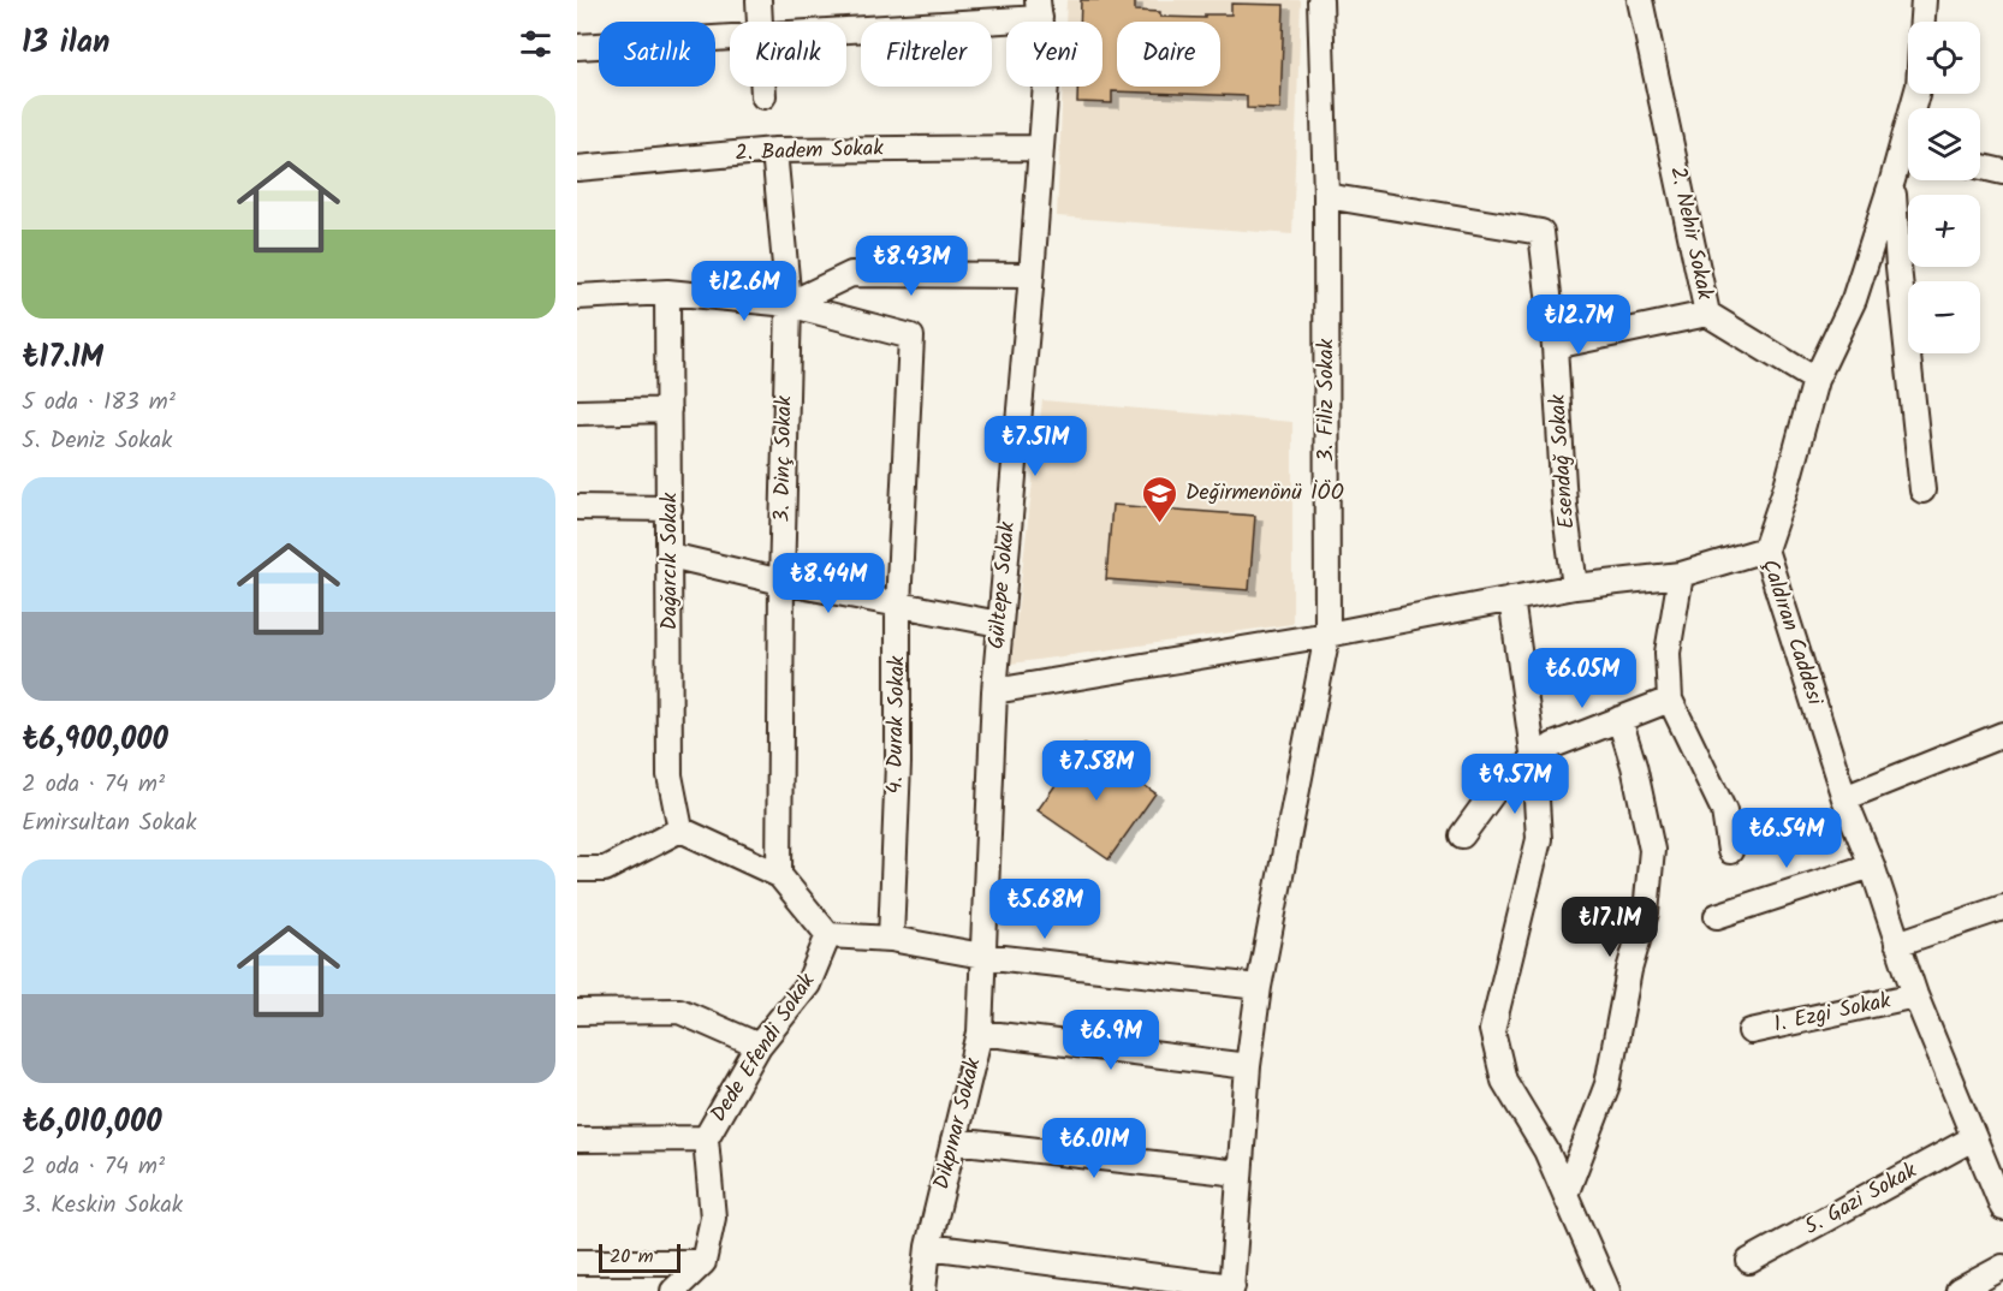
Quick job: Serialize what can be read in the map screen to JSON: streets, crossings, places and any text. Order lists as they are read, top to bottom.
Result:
{
  "streets": {
    "street": [
      "2. Badem Sokak",
      "2. Nehir Sokak",
      "3. Filiz Sokak",
      "3. Dinç Sokak",
      "Esendağ Sokak",
      "Dağarcık Sokak",
      "Gültepe Sokak",
      "Çaldıran Caddesi",
      "4. Durak Sokak",
      "1. Ezgi Sokak",
      "Dede Efendi Sokak",
      "Dikpınar Sokak",
      "5. Gazi Sokak"
    ]
  },
  "crossings": [
    ["2. Badem Sokak", "3. Dinç Sokak"],
    ["2. Badem Sokak", "Gültepe Sokak"],
    ["2. Nehir Sokak", "Esendağ Sokak"],
    ["3. Filiz Sokak", "Esendağ Sokak"],
    ["3. Dinç Sokak", "4. Durak Sokak"],
    ["Gültepe Sokak", "Dikpınar Sokak"],
    ["Çaldıran Caddesi", "1. Ezgi Sokak"],
    ["Çaldıran Caddesi", "5. Gazi Sokak"]
  ],
  "places": {
    "school or university": ["Değirmenönü İÖO"]
  },
  "scale_bar": "20 m",
  "page": {
    "heading": "13 ilan",
    "map_buttons": ["+", "−"],
    "chip": [
      "Satılık",
      "Kiralık",
      "Filtreler",
      "Yeni",
      "Daire"
    ],
    "list": [
      {
        "name": "₺17.1M",
        "note": "5 oda · 183 m² · 5. Deniz Sokak"
      },
      {
        "name": "₺6,900,000",
        "note": "2 oda · 74 m² · Emirsultan Sokak"
      },
      {
        "name": "₺6,010,000",
        "note": "2 oda · 74 m² · 3. Keskin Sokak"
      }
    ],
    "price": [
      "₺8.43M",
      "₺12.6M",
      "₺12.7M",
      "₺7.51M",
      "₺8.44M",
      "₺6.05M",
      "₺7.58M",
      "₺9.57M",
      "₺6.54M",
      "₺5.68M",
      "₺17.1M",
      "₺6.9M",
      "₺6.01M"
    ],
    "scale": "20 m"
  }
}
